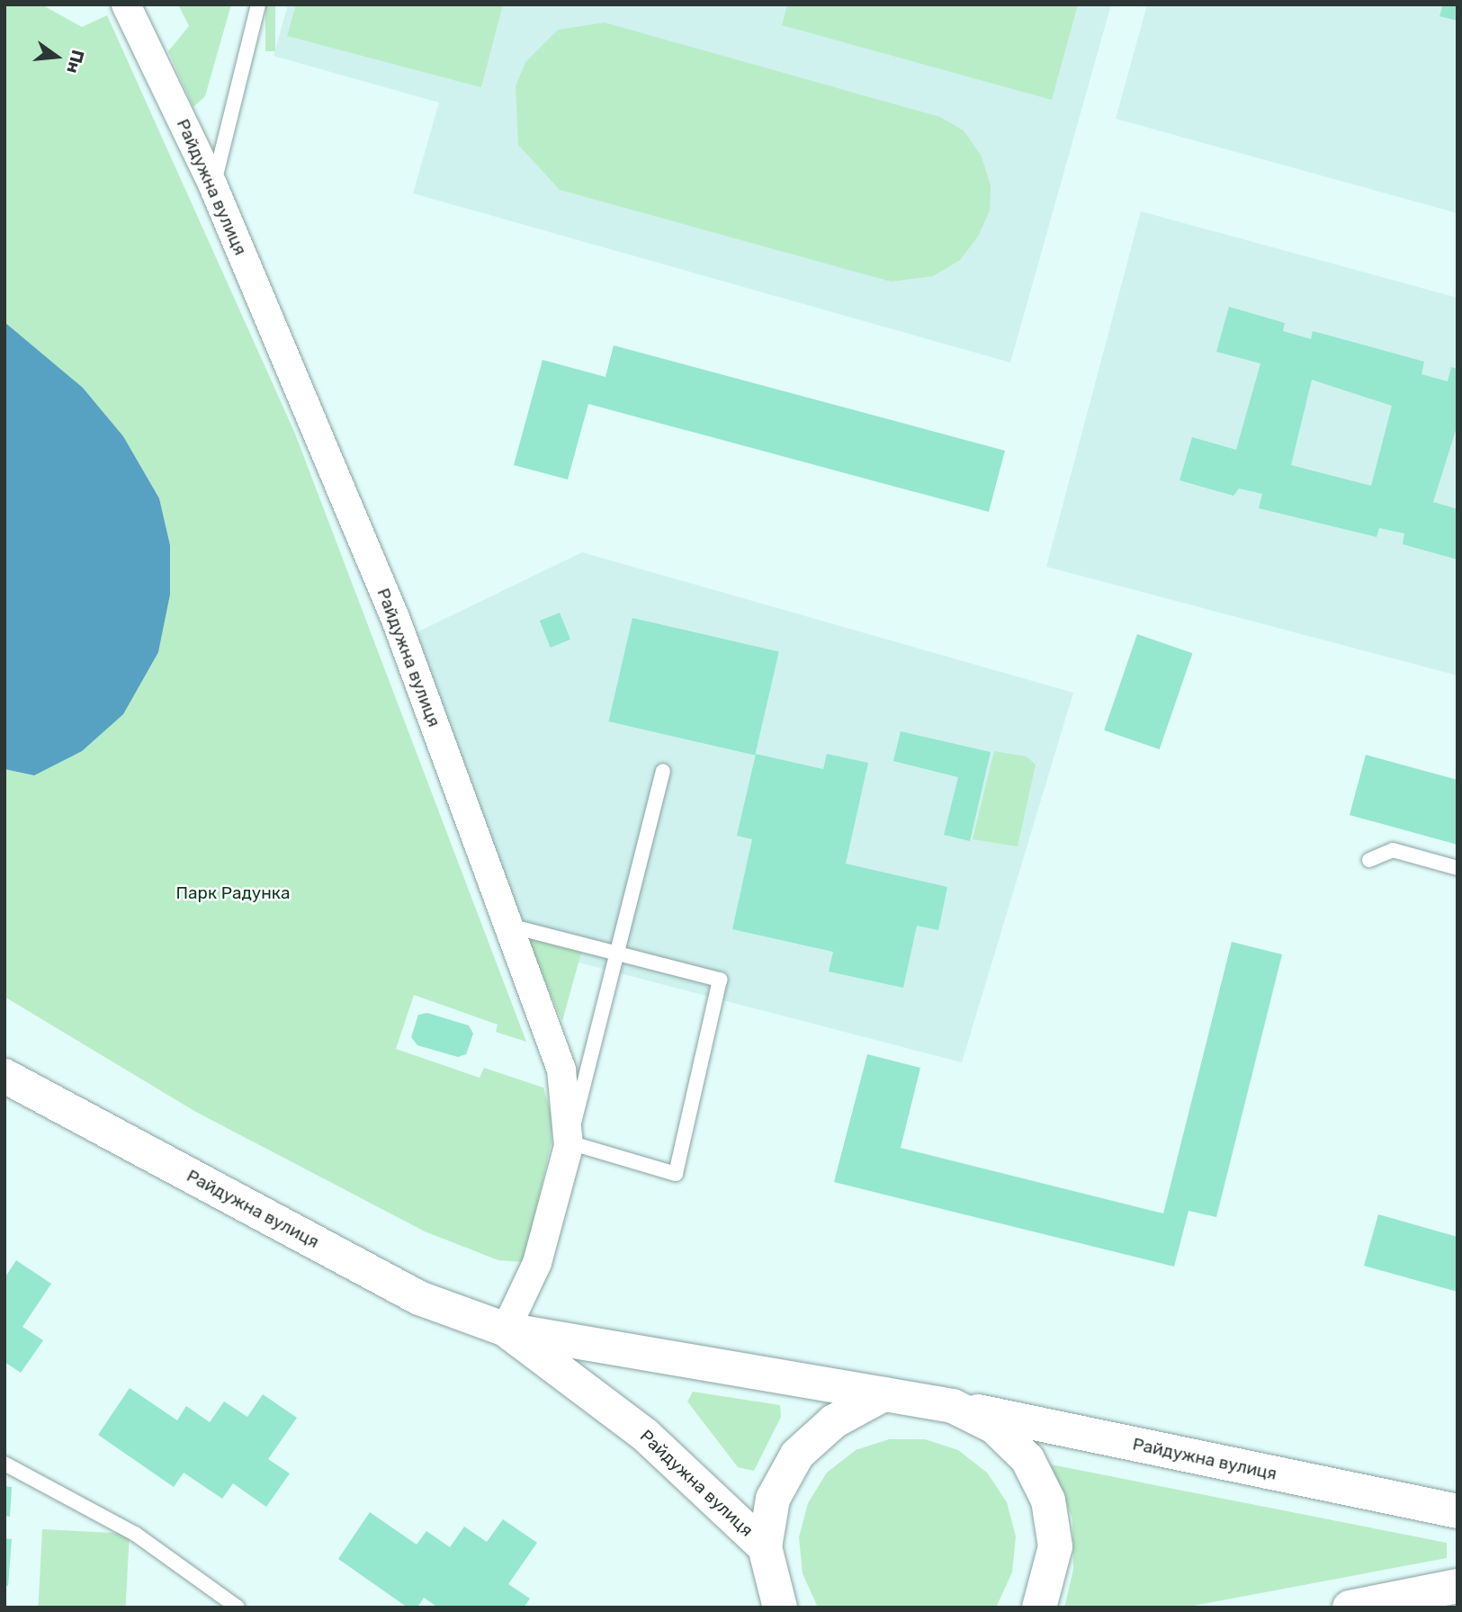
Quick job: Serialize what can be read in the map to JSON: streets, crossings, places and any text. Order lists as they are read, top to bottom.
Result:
{
  "streets": {
    "street": ["Райдужна вулиця"]
  },
  "parks": ["Парк Радунка"],
  "north": "right"
}
